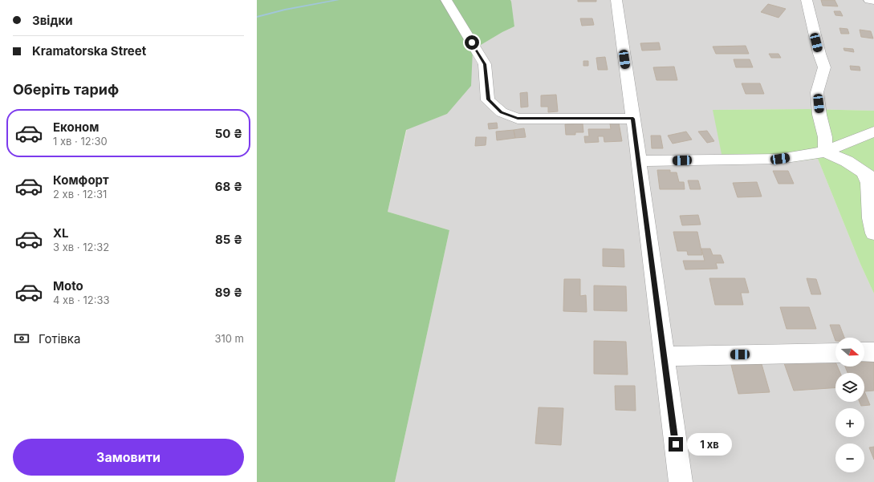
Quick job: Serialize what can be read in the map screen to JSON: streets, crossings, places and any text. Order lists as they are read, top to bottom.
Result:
{
  "north": "right",
  "page": {
    "banner": ["Звідки", "Kramatorska Street"],
    "heading": "Оберіть тариф",
    "list": [
      {
        "name": "Економ",
        "note": "1 хв · 12:30",
        "value": "50 ₴"
      },
      {
        "name": "Комфорт",
        "note": "2 хв · 12:31",
        "value": "68 ₴"
      },
      {
        "name": "XL",
        "note": "3 хв · 12:32",
        "value": "85 ₴"
      },
      {
        "name": "Moto",
        "note": "4 хв · 12:33",
        "value": "89 ₴"
      }
    ],
    "pay": ["Готівка", "310 m"],
    "map_buttons": ["+", "−"],
    "buttons": "Замовити",
    "bubble": "1 хв"
  }
}
